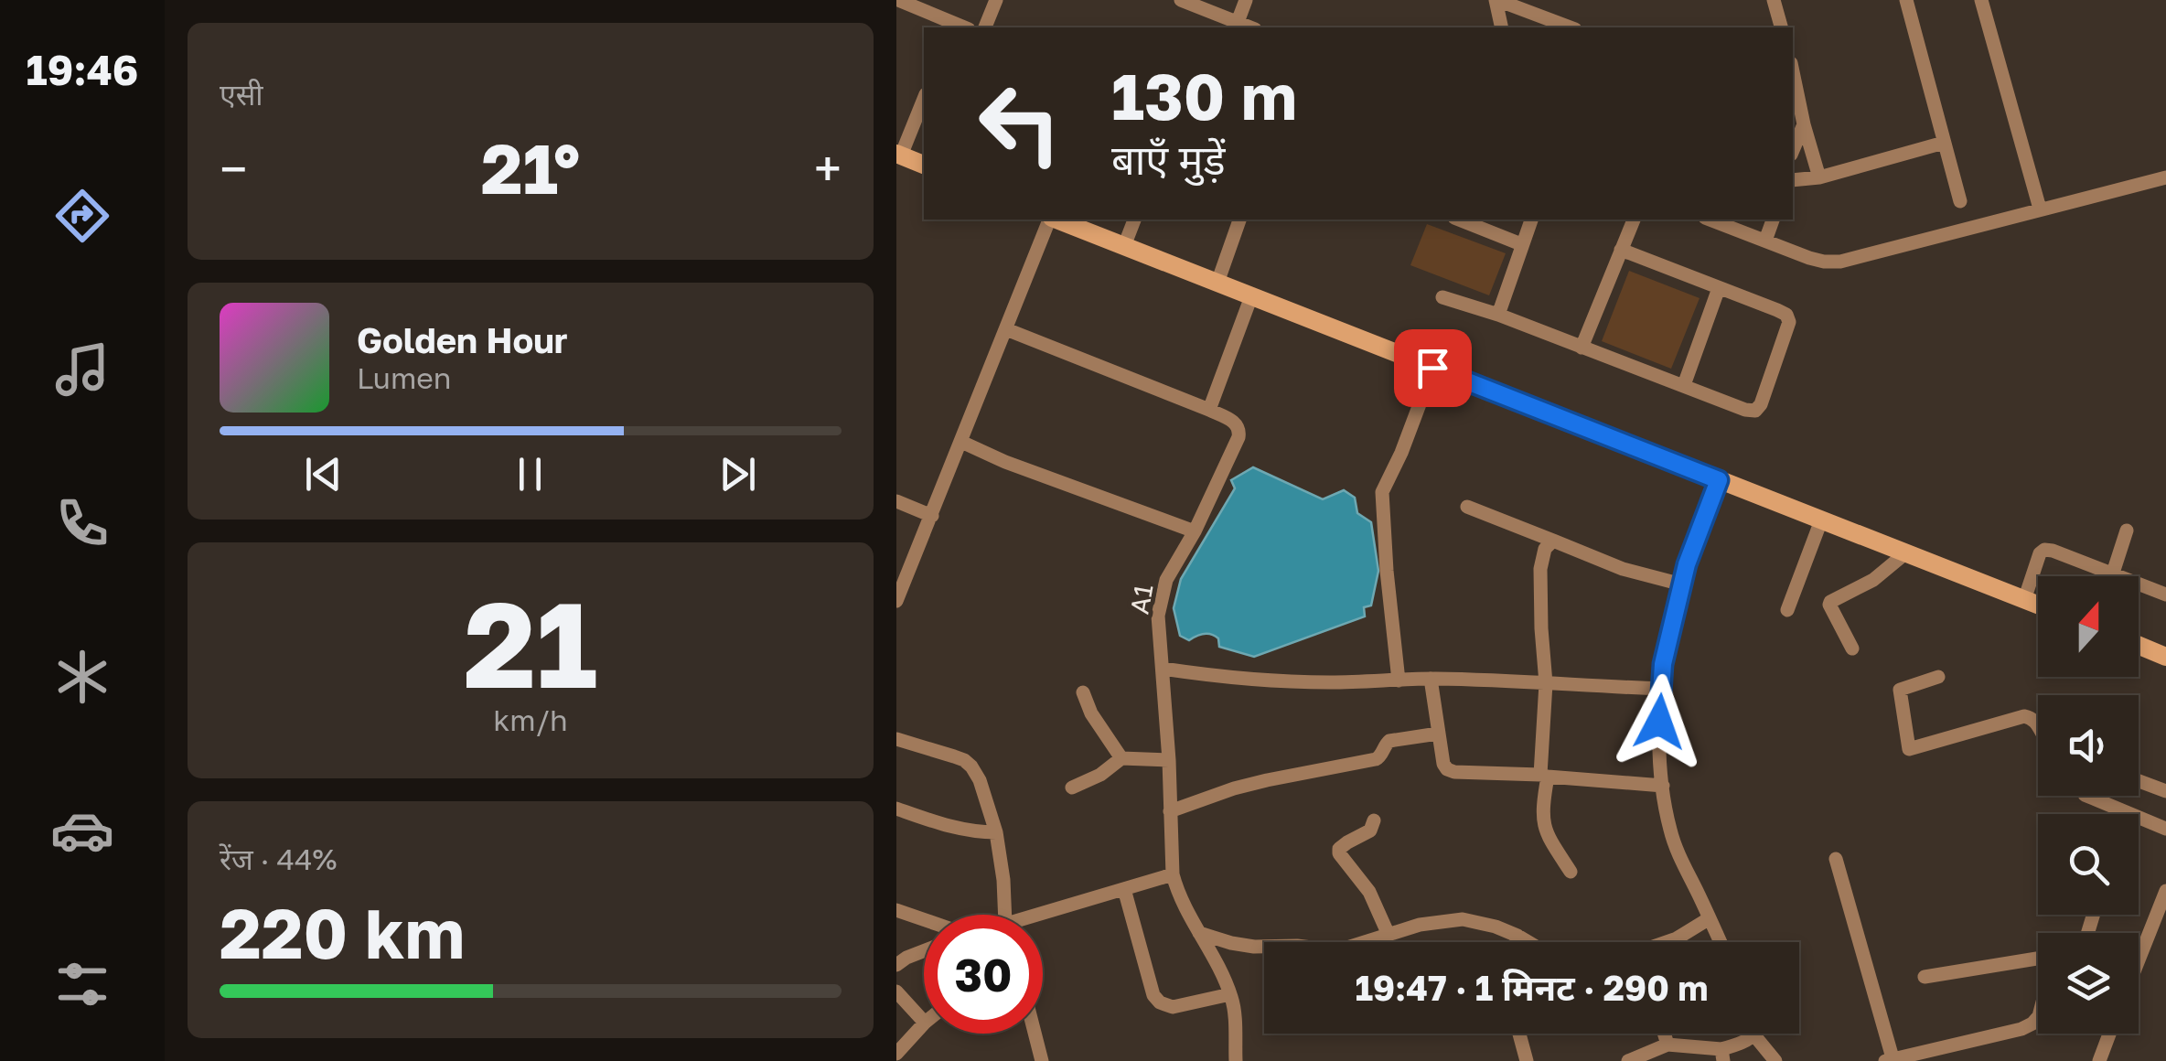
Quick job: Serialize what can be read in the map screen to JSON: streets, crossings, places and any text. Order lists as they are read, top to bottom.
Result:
{
  "streets": {
    "street": ["A1"]
  },
  "north": "top",
  "page": {
    "tabs": "19:46",
    "tile": [
      "एसी",
      ["21", "km/h"],
      ["रेंज · 44%", "220 km"]
    ],
    "turn": ["130 m", "बाएँ मुड़ें"],
    "heat": ["−", "21°", "+"],
    "song": ["Golden Hour", "Lumen"],
    "limit": "30",
    "trip": "19:47 · 1 मिनट · 290 m"
  }
}
